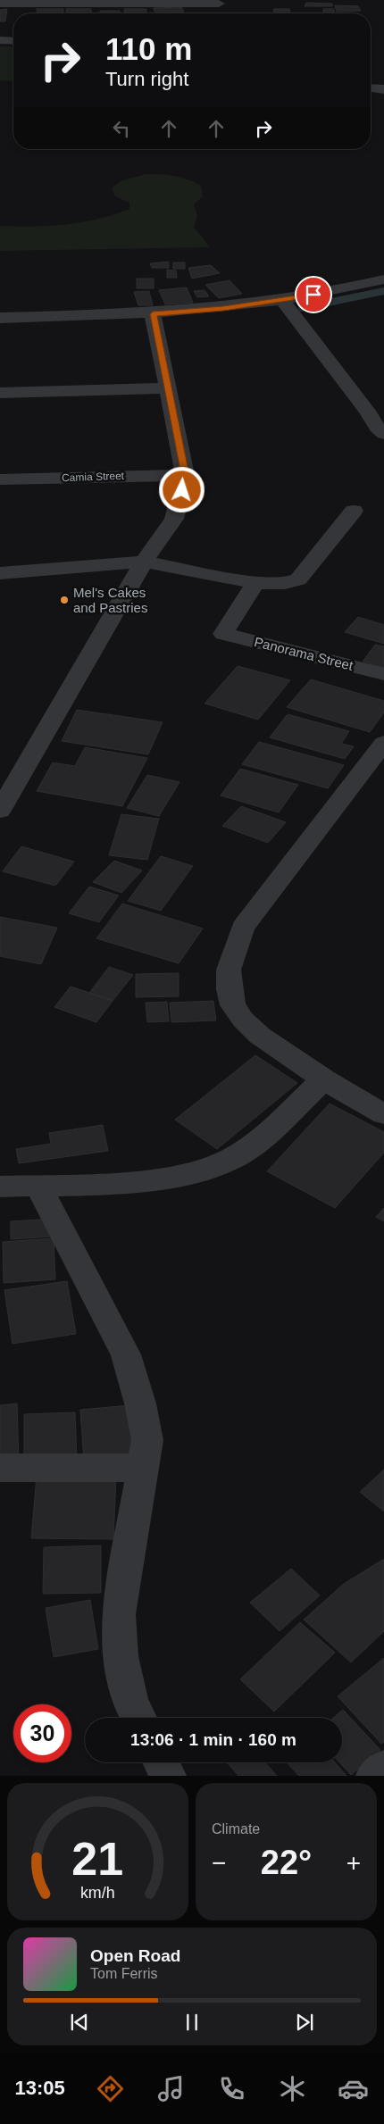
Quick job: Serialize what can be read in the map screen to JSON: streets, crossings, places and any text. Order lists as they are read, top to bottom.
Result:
{
  "streets": {
    "street": ["Camia Street", "Panorama Street"]
  },
  "places": ["Mel's Cakes and Pastries"],
  "page": {
    "turn": ["110 m", "Turn right"],
    "limit": "30",
    "trip": "13:06 · 1 min · 160 m",
    "tile": "Climate",
    "heat": ["−", "22°", "+"],
    "song": ["Open Road", "Tom Ferris"],
    "tabs": "13:05",
    "gauge": ["21", "km/h"]
  }
}
